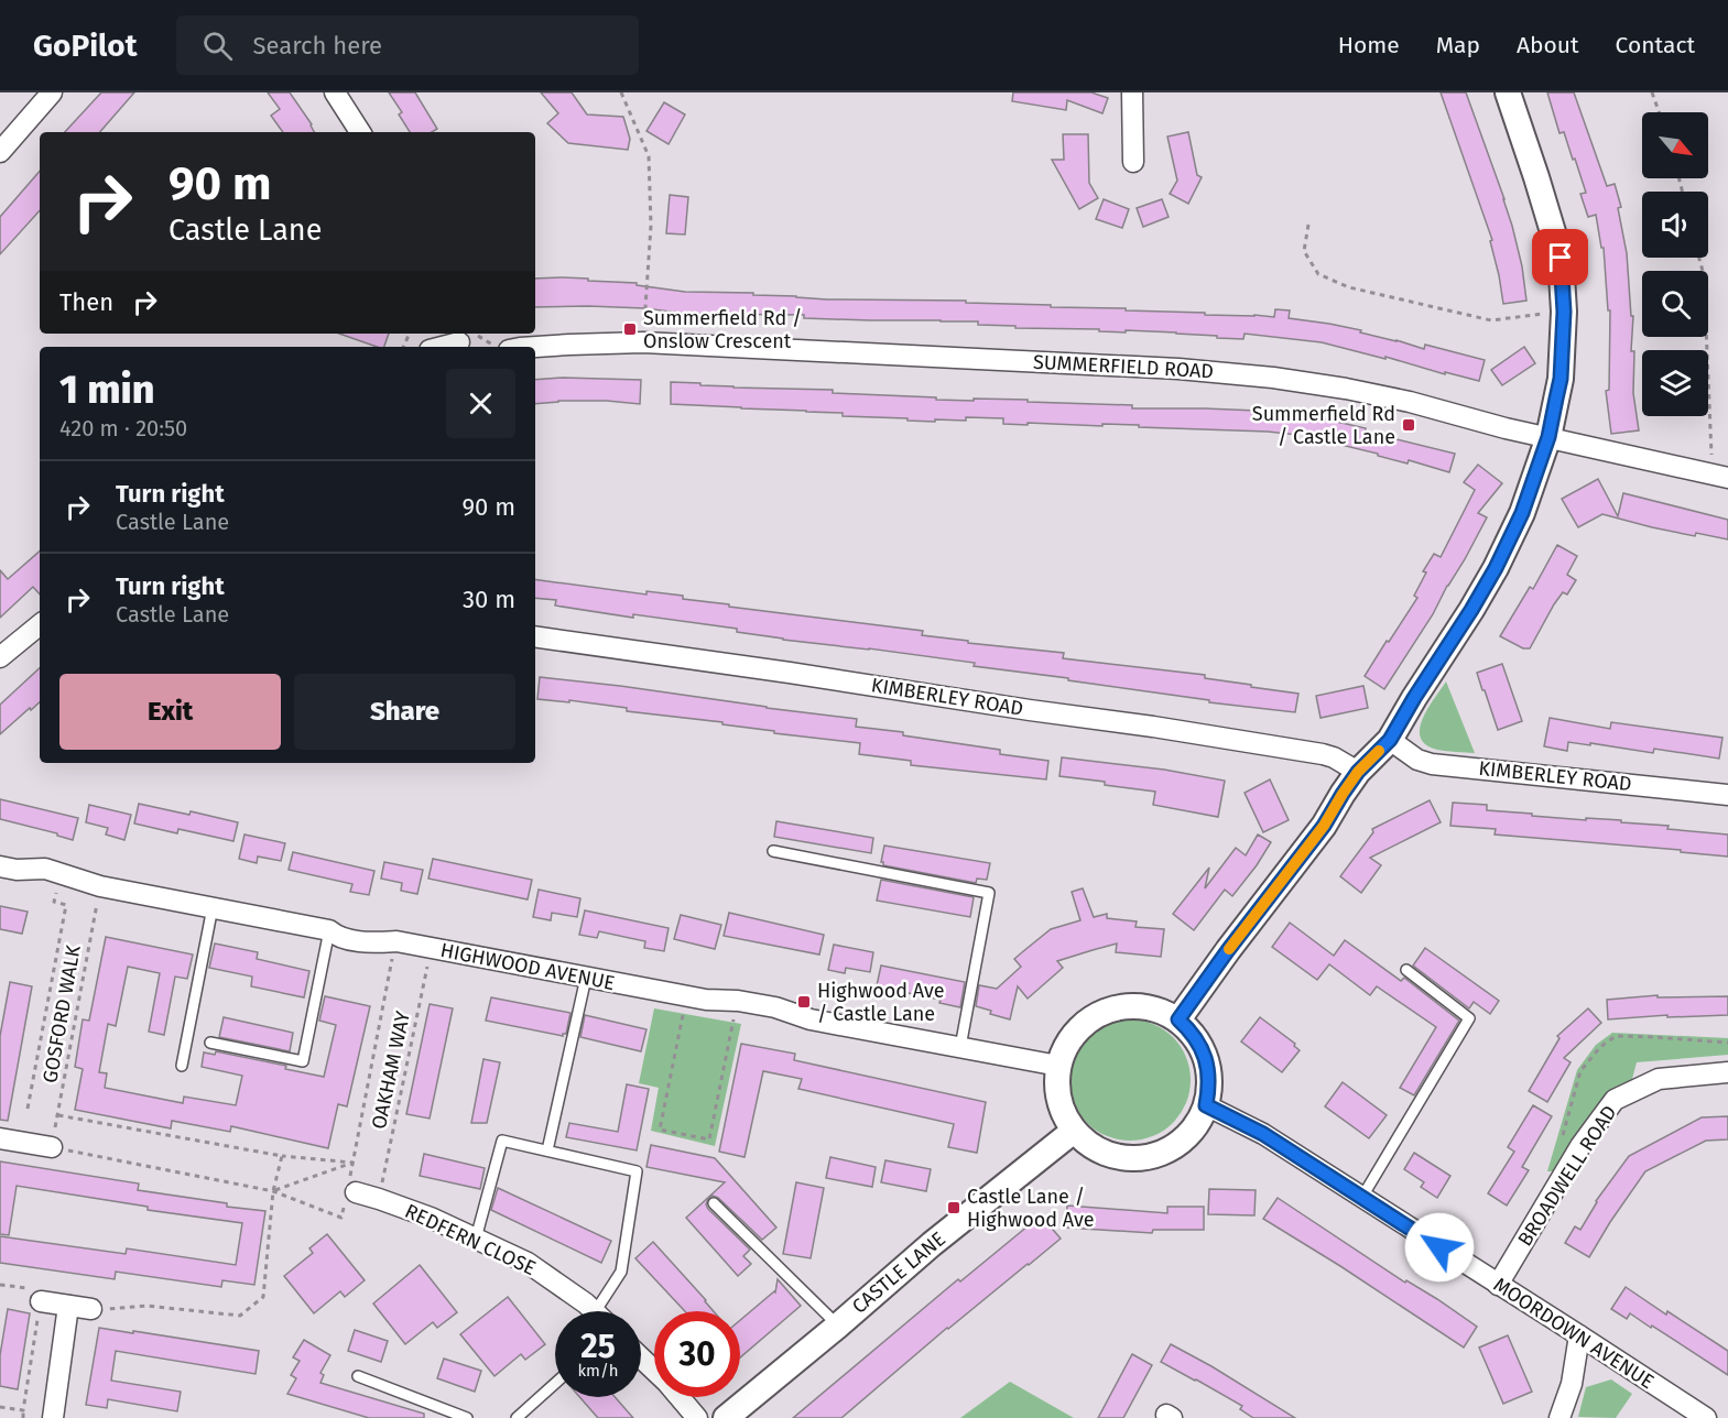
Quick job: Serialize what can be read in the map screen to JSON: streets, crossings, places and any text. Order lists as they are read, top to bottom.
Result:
{
  "streets": {
    "street": [
      "SUMMERFIELD ROAD",
      "KIMBERLEY ROAD",
      "HIGHWOOD AVENUE",
      "BROADWELL ROAD",
      "REDFERN CLOSE",
      "CASTLE LANE",
      "MOORDOWN AVENUE"
    ],
    "path": ["GOSFORD WALK", "OAKHAM WAY"]
  },
  "crossings": [
    ["HIGHWOOD AVENUE", "GOSFORD WALK"],
    ["HIGHWOOD AVENUE", "OAKHAM WAY"],
    ["HIGHWOOD AVENUE", "CASTLE LANE"],
    ["HIGHWOOD AVENUE", "MOORDOWN AVENUE"],
    ["OAKHAM WAY", "REDFERN CLOSE"],
    ["BROADWELL ROAD", "MOORDOWN AVENUE"],
    ["CASTLE LANE", "MOORDOWN AVENUE"]
  ],
  "places": {
    "transit": [
      "Summerfield Rd / Onslow Crescent",
      "Summerfield Rd / Castle Lane",
      "Highwood Ave / Castle Lane",
      "Castle Lane / Highwood Ave"
    ]
  },
  "north": "bottom right",
  "page": {
    "header": "GoPilot",
    "search": "Search here",
    "nav": [
      "Home",
      "Map",
      "About",
      "Contact"
    ],
    "turn": ["90 m", "Castle Lane"],
    "then": "Then",
    "heading": ["1 min", "420 m · 20:50"],
    "list": [
      {
        "name": "Turn right",
        "note": "Castle Lane",
        "value": "90 m"
      },
      {
        "name": "Turn right",
        "note": "Castle Lane",
        "value": "30 m"
      }
    ],
    "buttons": ["Exit", "Share"],
    "speed": "25 km/h",
    "limit": "30"
  }
}
